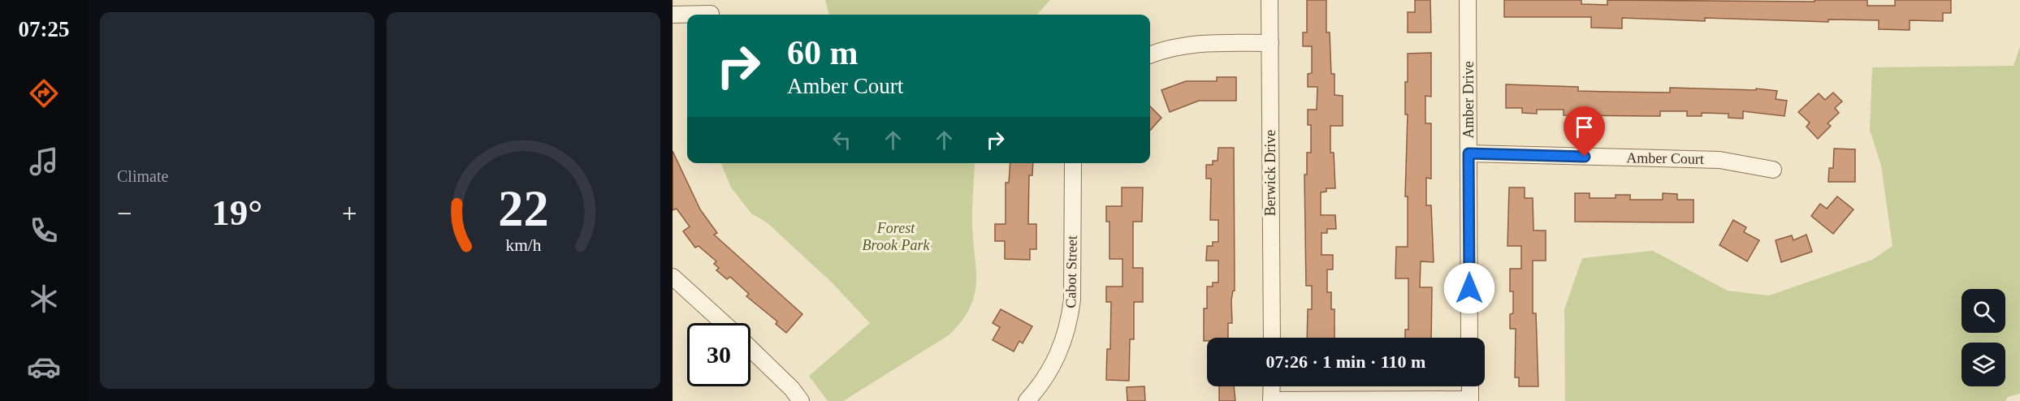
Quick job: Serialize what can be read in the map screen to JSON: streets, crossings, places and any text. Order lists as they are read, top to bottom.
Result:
{
  "streets": {
    "street": [
      "Amber Drive",
      "Amber Court",
      "Berwick Drive",
      "Cabot Street"
    ]
  },
  "crossings": [
    ["Amber Drive", "Amber Court"]
  ],
  "parks": ["Forest Brook Park"],
  "page": {
    "tabs": "07:25",
    "tile": "Climate",
    "turn": ["60 m", "Amber Court"],
    "heat": ["−", "19°", "+"],
    "limit": "30",
    "trip": "07:26 · 1 min · 110 m",
    "gauge": ["22", "km/h"]
  }
}
